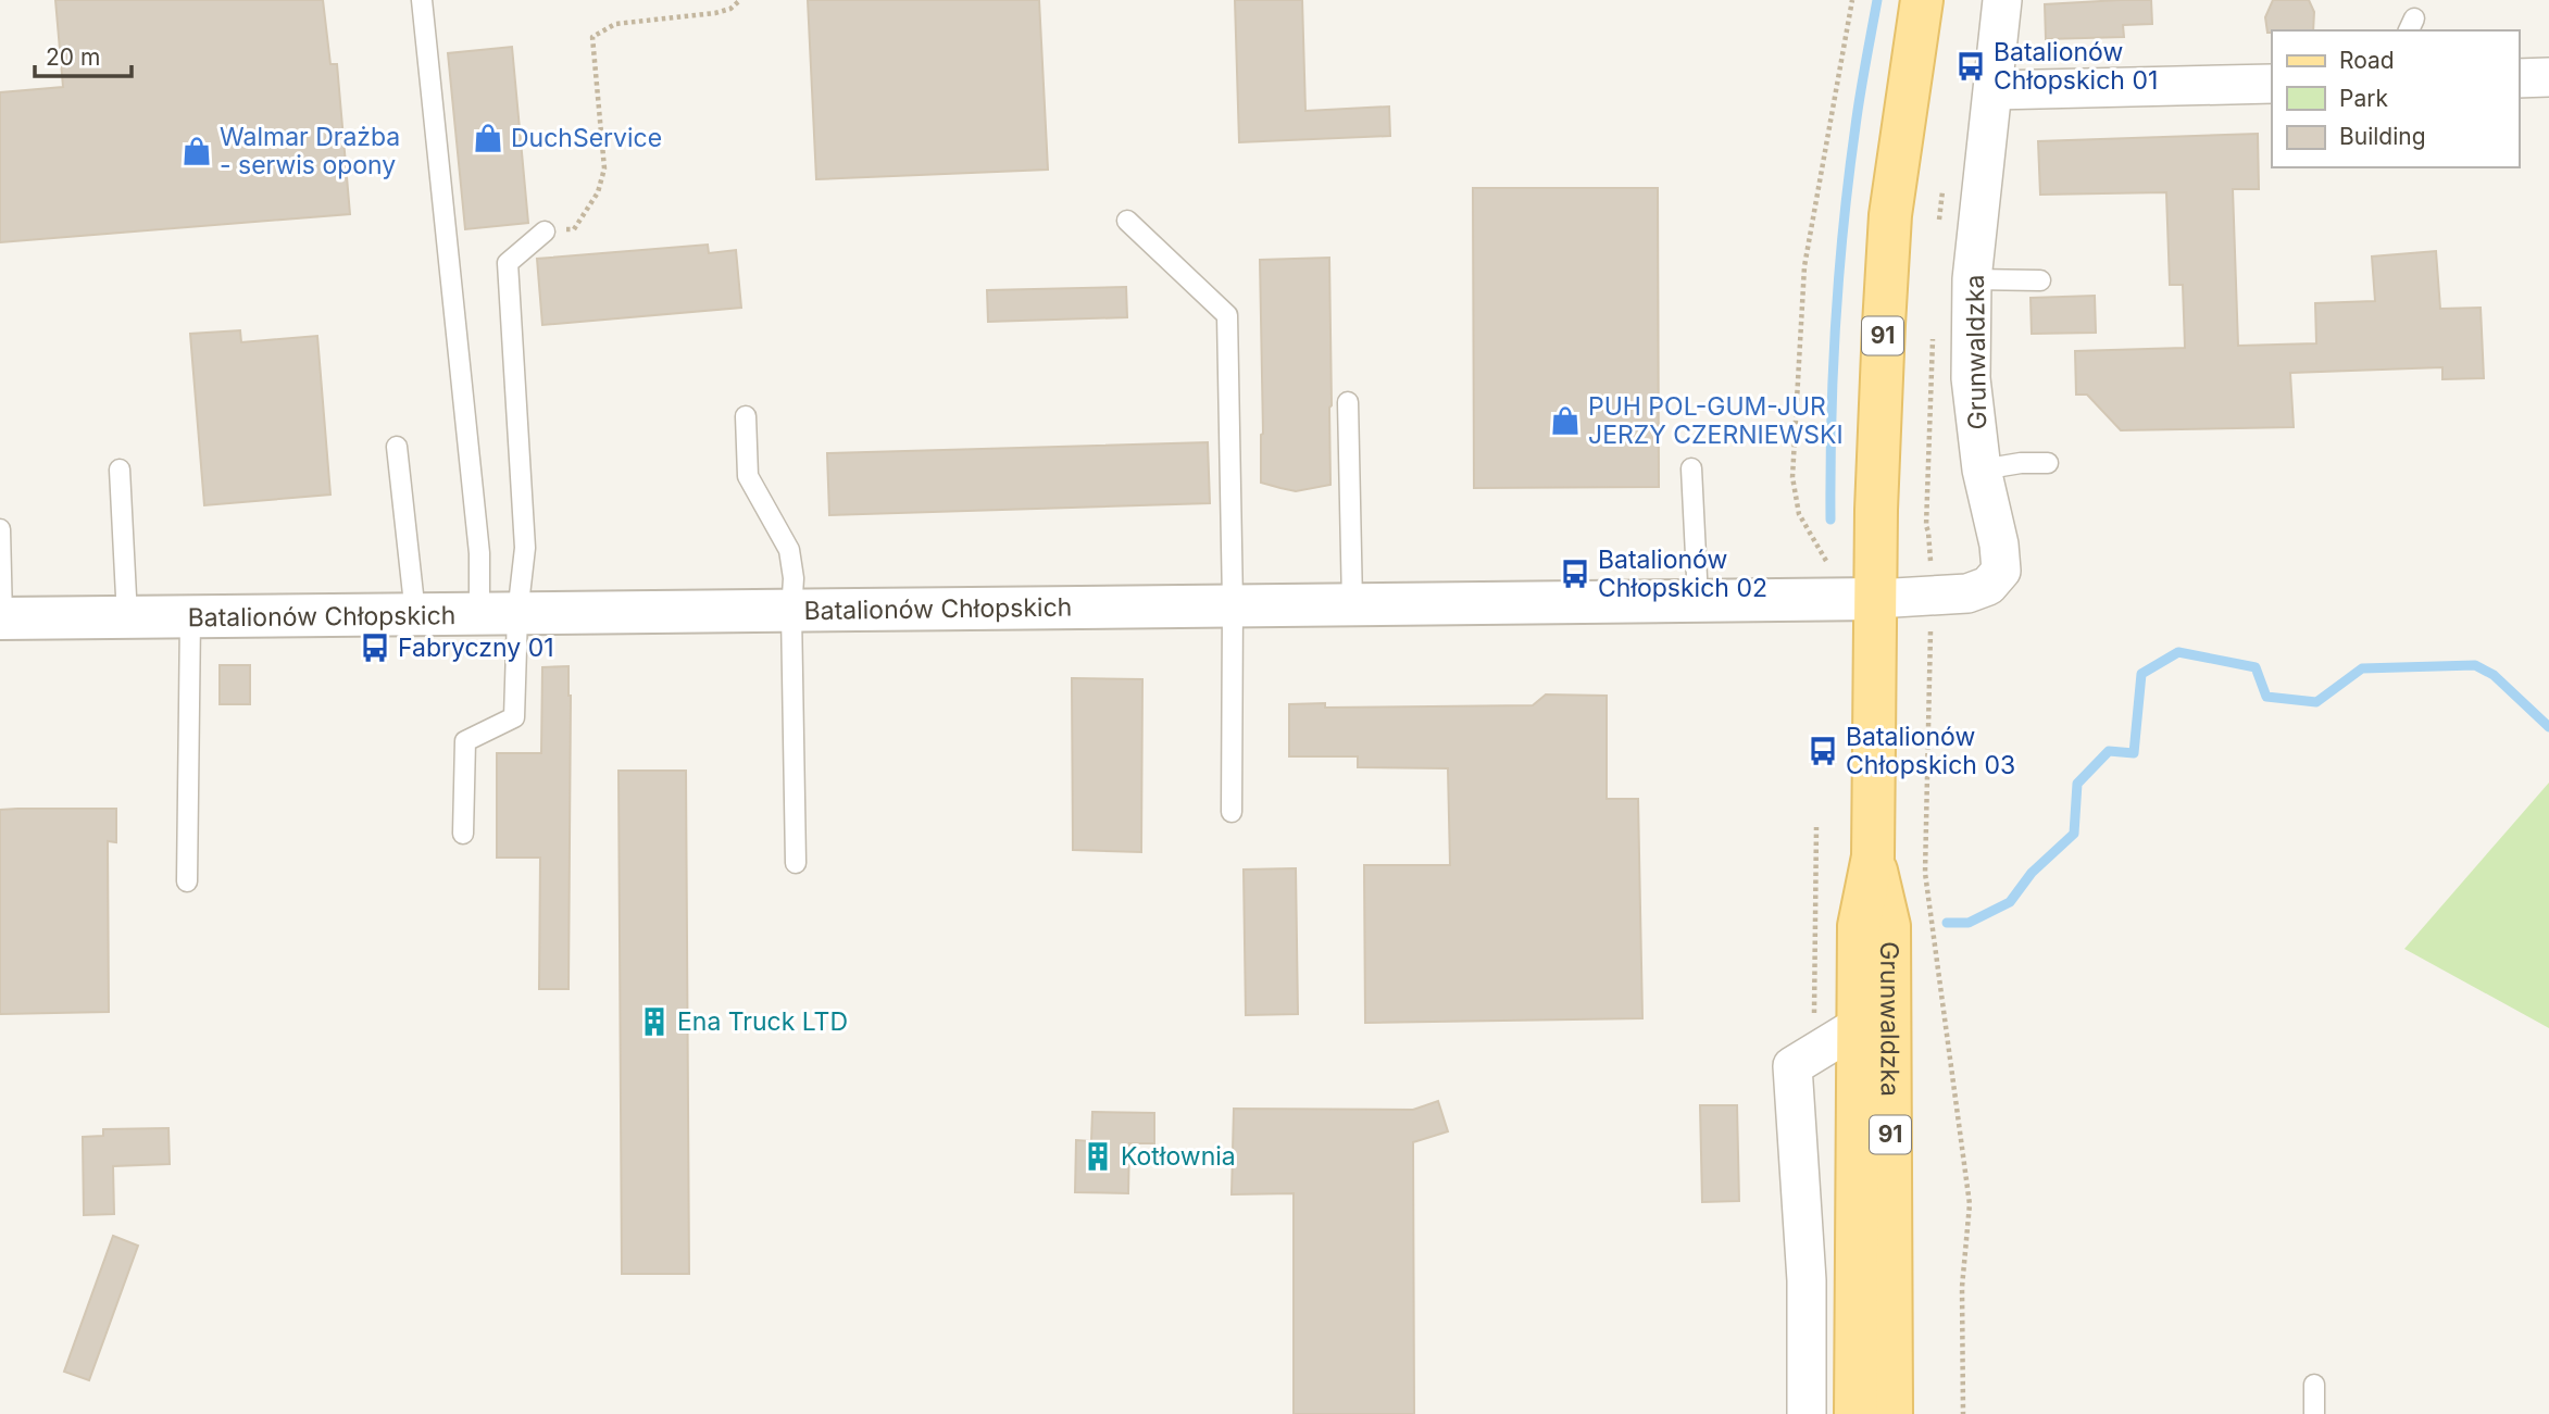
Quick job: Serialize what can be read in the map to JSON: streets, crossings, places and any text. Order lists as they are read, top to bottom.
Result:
{
  "streets": {
    "main road": ["91", "Grunwaldzka"],
    "street": ["Batalionów Chłopskich"]
  },
  "crossings": [
    ["Grunwaldzka", "Batalionów Chłopskich"]
  ],
  "places": {
    "bus stop": [
      "Batalionów Chłopskich 01",
      "Batalionów Chłopskich 02",
      "Fabryczny 01",
      "Batalionów Chłopskich 03"
    ],
    "shop": ["DuchService", "Walmar Drażba - serwis opony", "PUH POL-GUM-JUR JERZY CZERNIEWSKI"],
    "building": ["Ena Truck LTD", "Kotłownia"]
  },
  "legend": ["Road", "Park", "Building"],
  "scale_bar": "20 m"
}
